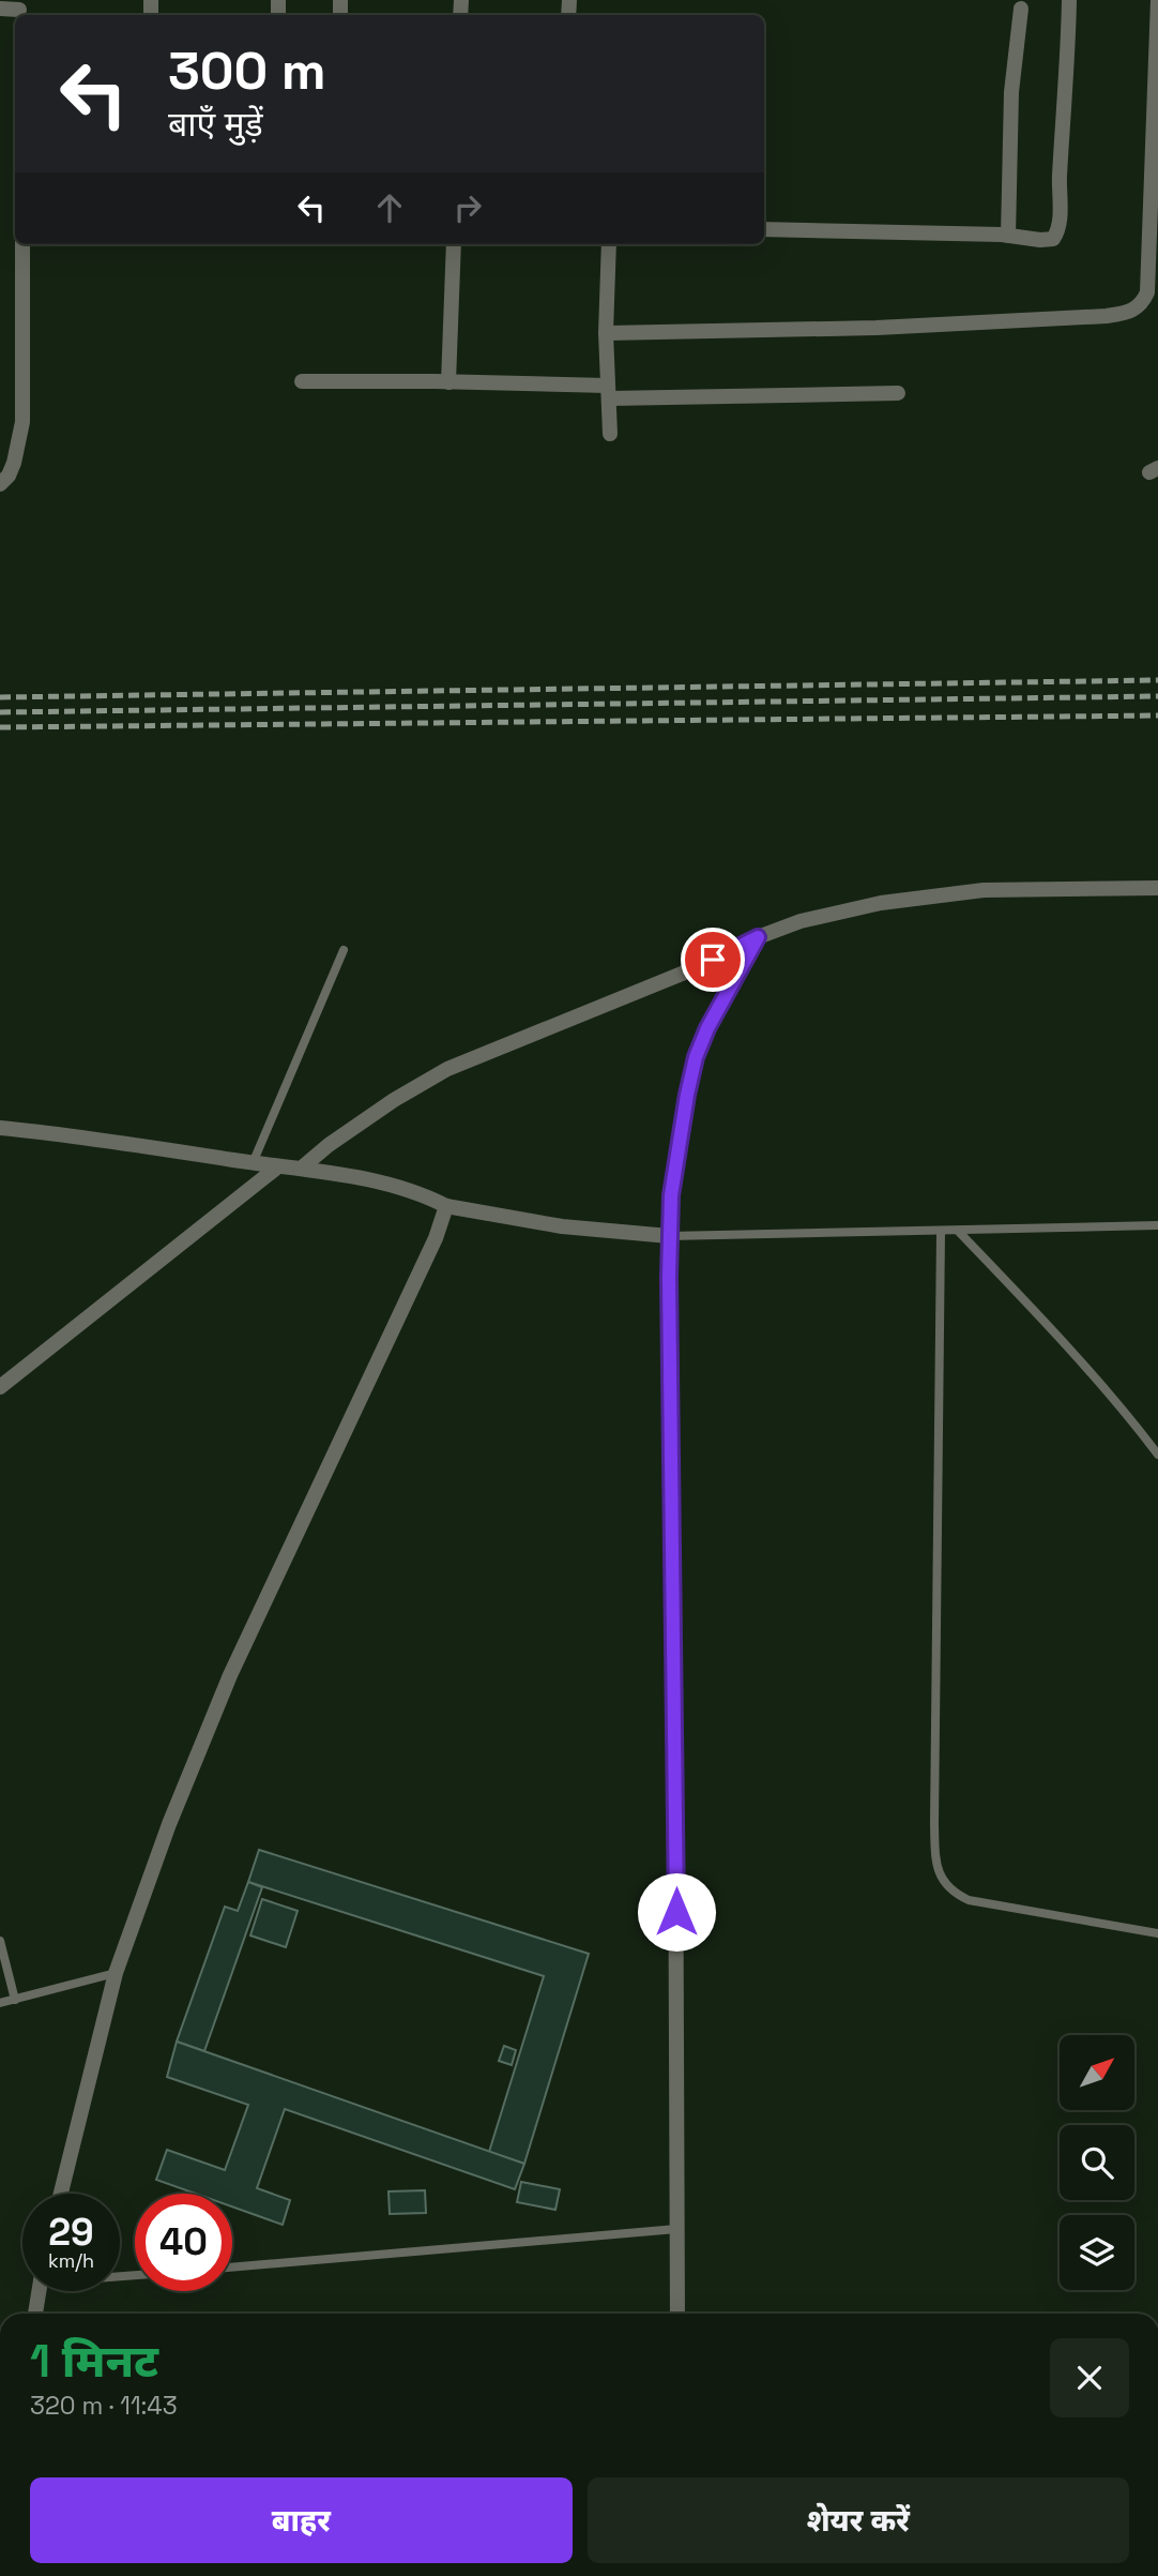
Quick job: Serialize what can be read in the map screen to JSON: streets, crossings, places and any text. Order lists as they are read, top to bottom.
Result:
{
  "north": "top right",
  "page": {
    "turn": ["300 m", "बाएँ मुड़ें"],
    "speed": "29 km/h",
    "limit": "40",
    "heading": ["1 मिनट", "320 m · 11:43"],
    "buttons": ["बाहर", "शेयर करें"]
  }
}
